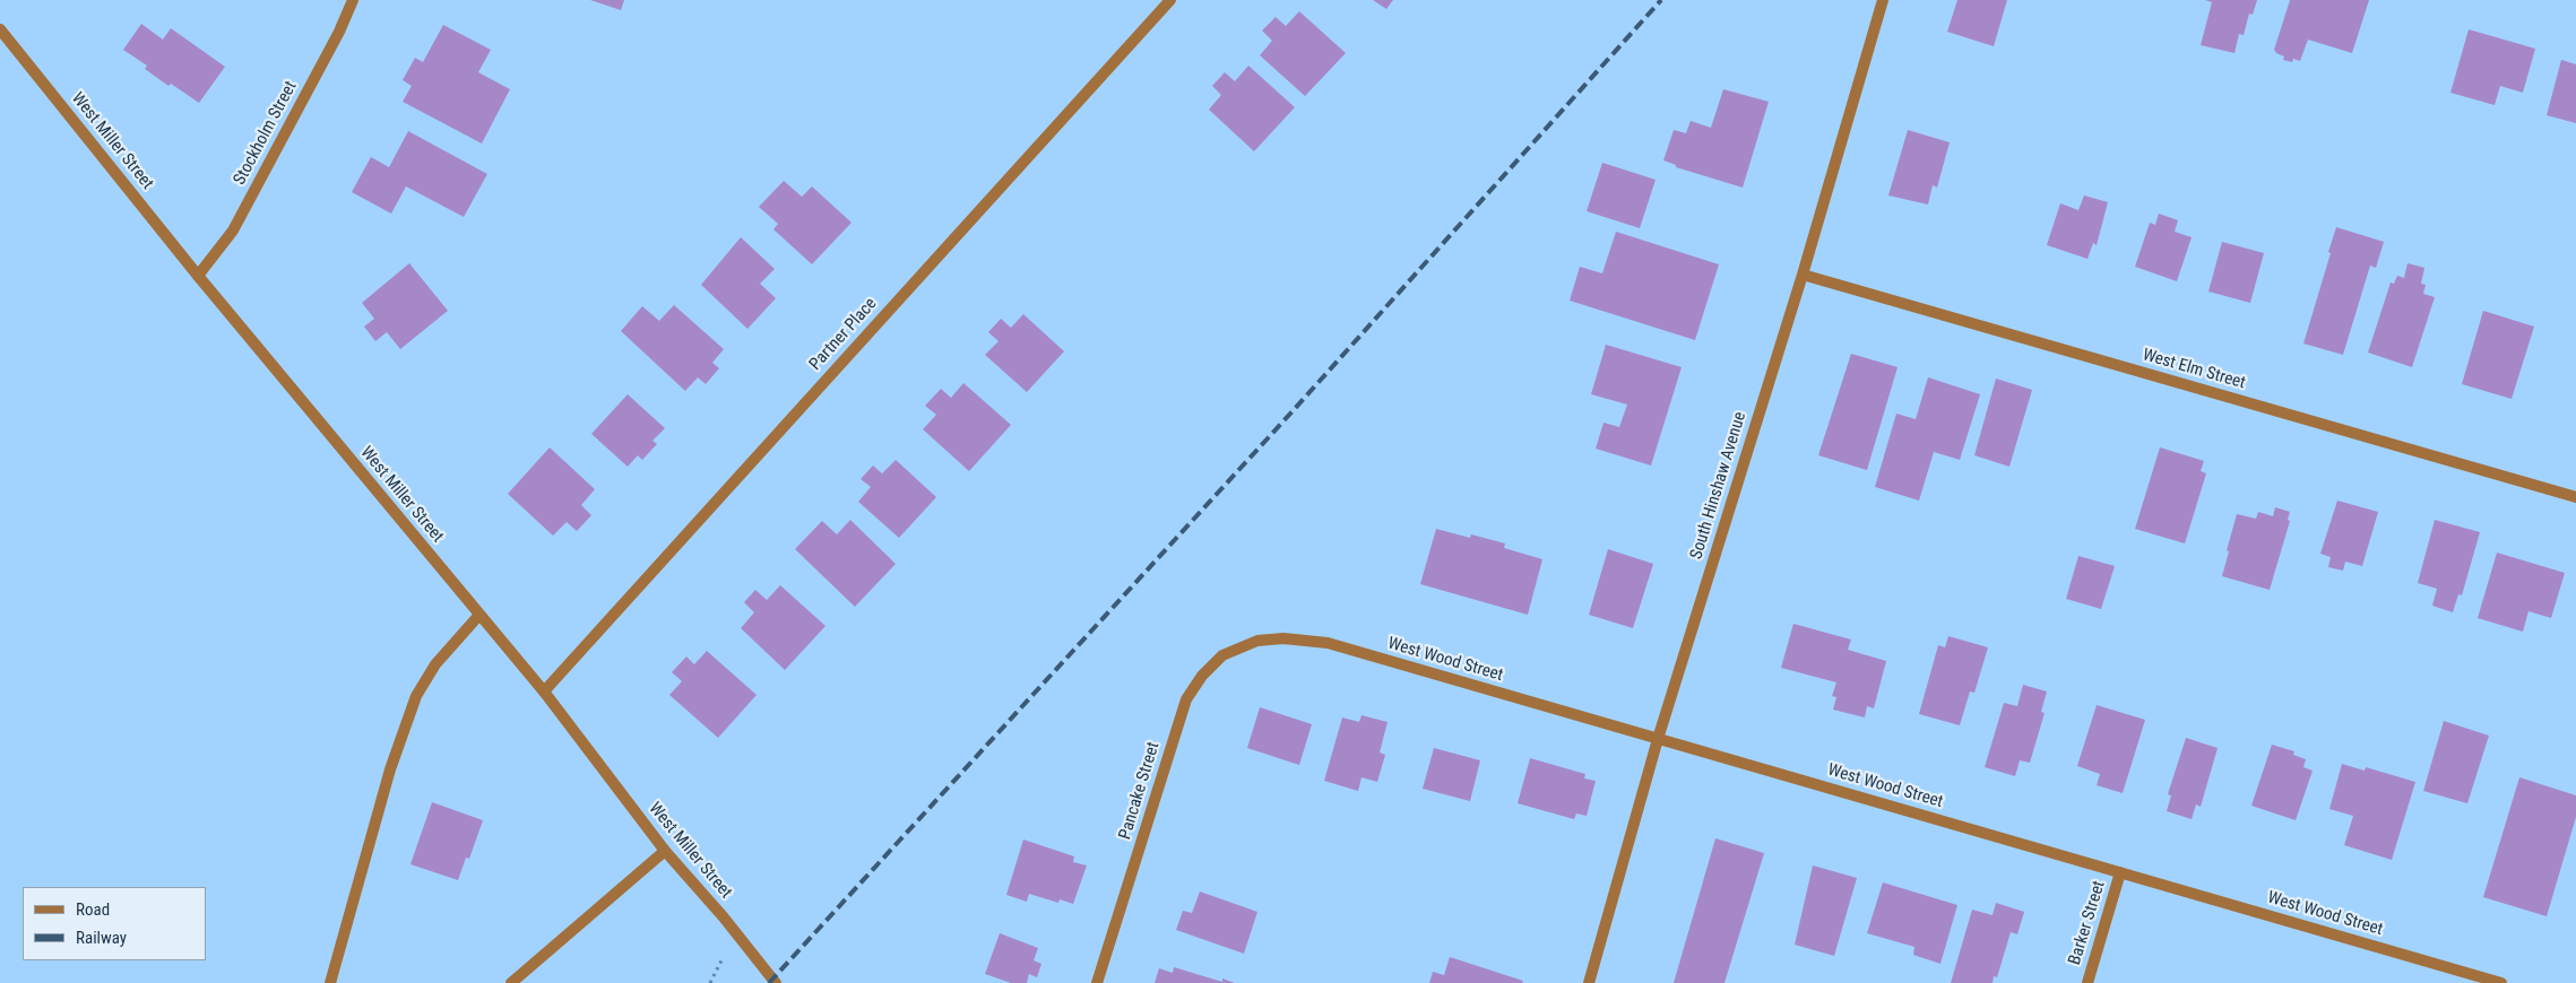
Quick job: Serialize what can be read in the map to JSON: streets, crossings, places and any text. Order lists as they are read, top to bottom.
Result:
{
  "streets": {
    "street": [
      "Stockholm Street",
      "West Miller Street",
      "Partner Place",
      "West Elm Street",
      "South Hinshaw Avenue",
      "West Wood Street",
      "Pancake Street",
      "Barker Street"
    ]
  },
  "crossings": [
    ["Stockholm Street", "West Miller Street"],
    ["West Miller Street", "Partner Place"],
    ["West Elm Street", "South Hinshaw Avenue"],
    ["South Hinshaw Avenue", "West Wood Street"],
    ["West Wood Street", "Pancake Street"],
    ["West Wood Street", "Barker Street"]
  ],
  "legend": ["Road", "Railway"]
}
